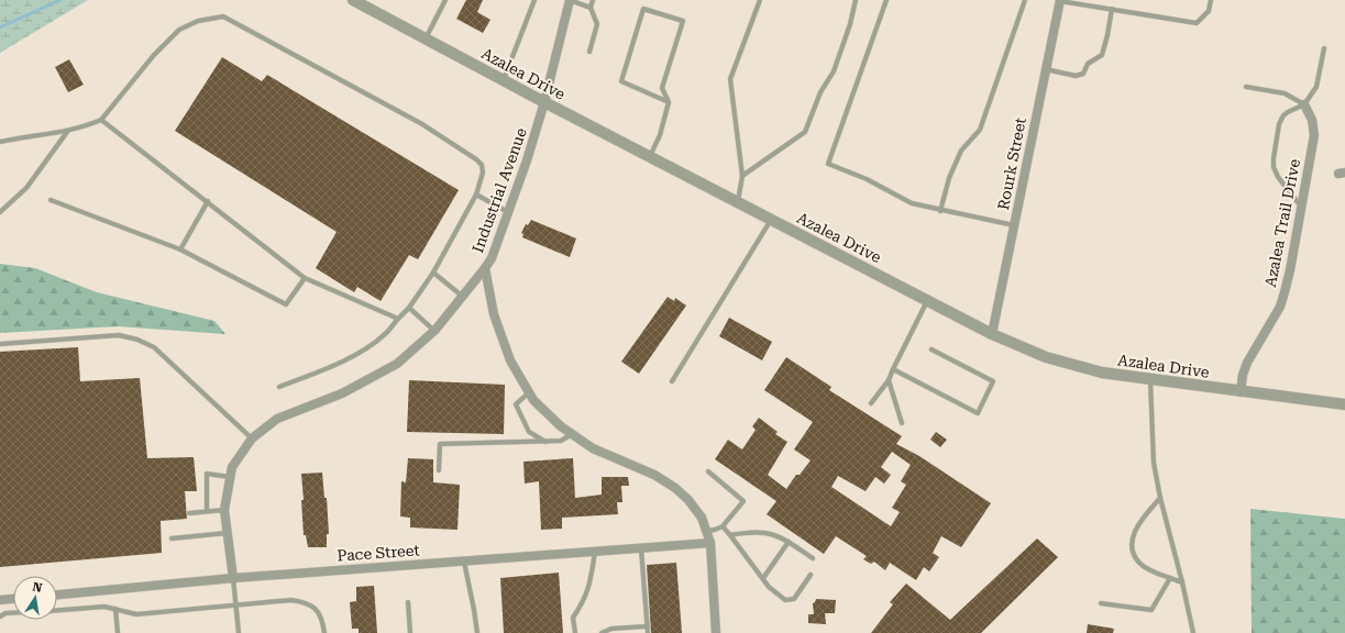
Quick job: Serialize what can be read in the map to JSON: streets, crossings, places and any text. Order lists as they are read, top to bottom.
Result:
{
  "streets": {
    "street": [
      "Azalea Drive",
      "Rourk Street",
      "Industrial Avenue",
      "Azalea Trail Drive",
      "Pace Street"
    ]
  },
  "crossings": [
    ["Azalea Drive", "Rourk Street"],
    ["Azalea Drive", "Industrial Avenue"],
    ["Azalea Drive", "Azalea Trail Drive"],
    ["Industrial Avenue", "Pace Street"]
  ],
  "north": "top"
}
